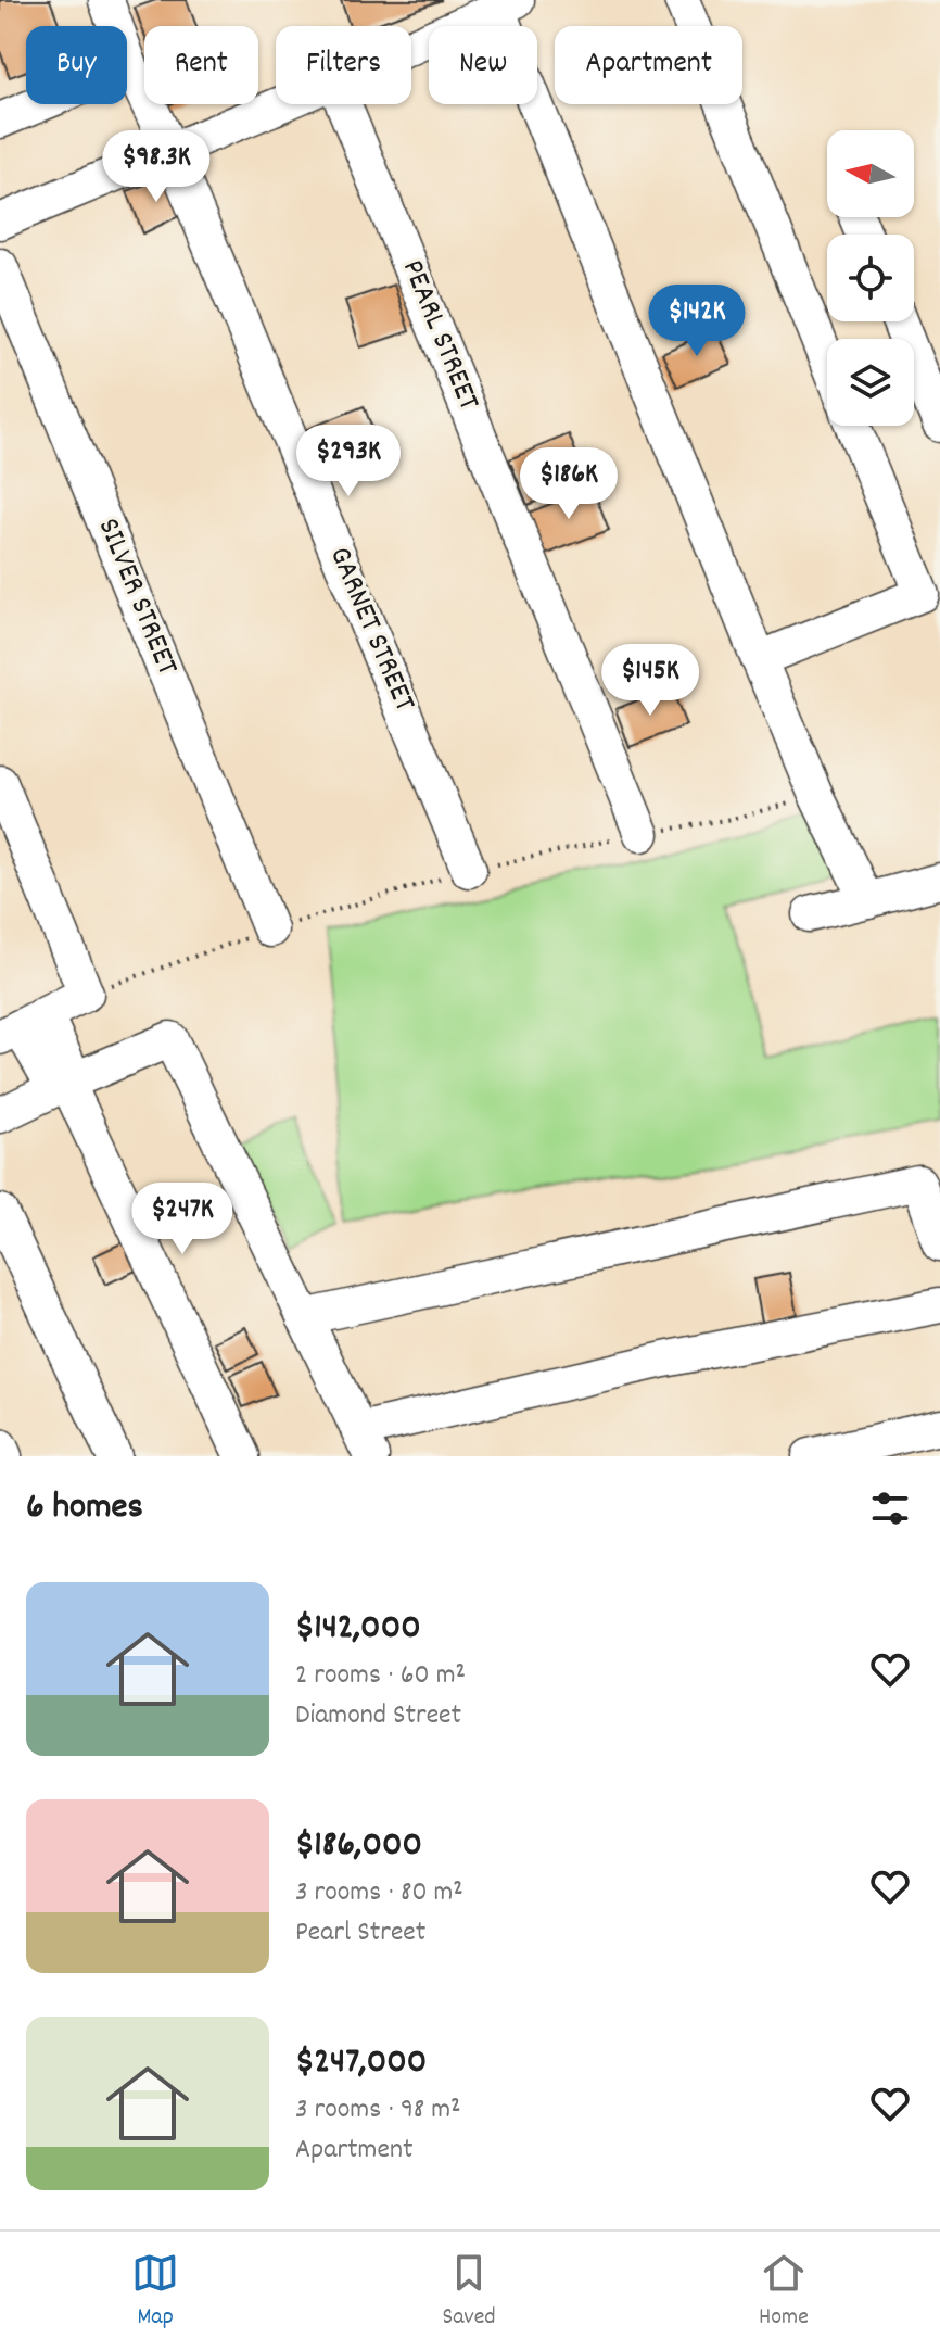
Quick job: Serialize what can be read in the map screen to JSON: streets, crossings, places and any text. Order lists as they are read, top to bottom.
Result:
{
  "streets": {
    "street": ["PEARL STREET", "SILVER STREET", "GARNET STREET"]
  },
  "north": "left",
  "page": {
    "chip": [
      "Buy",
      "Rent",
      "Filters",
      "New",
      "Apartment"
    ],
    "price": [
      "$98.3K",
      "$142K",
      "$293K",
      "$186K",
      "$145K",
      "$247K"
    ],
    "heading": "6 homes",
    "list": [
      {
        "name": "$142,000",
        "note": "2 rooms · 60 m² · Diamond Street"
      },
      {
        "name": "$186,000",
        "note": "3 rooms · 80 m² · Pearl Street"
      },
      {
        "name": "$247,000",
        "note": "3 rooms · 98 m² · Apartment"
      }
    ],
    "tabs": ["Map", "Saved", "Home"]
  }
}
